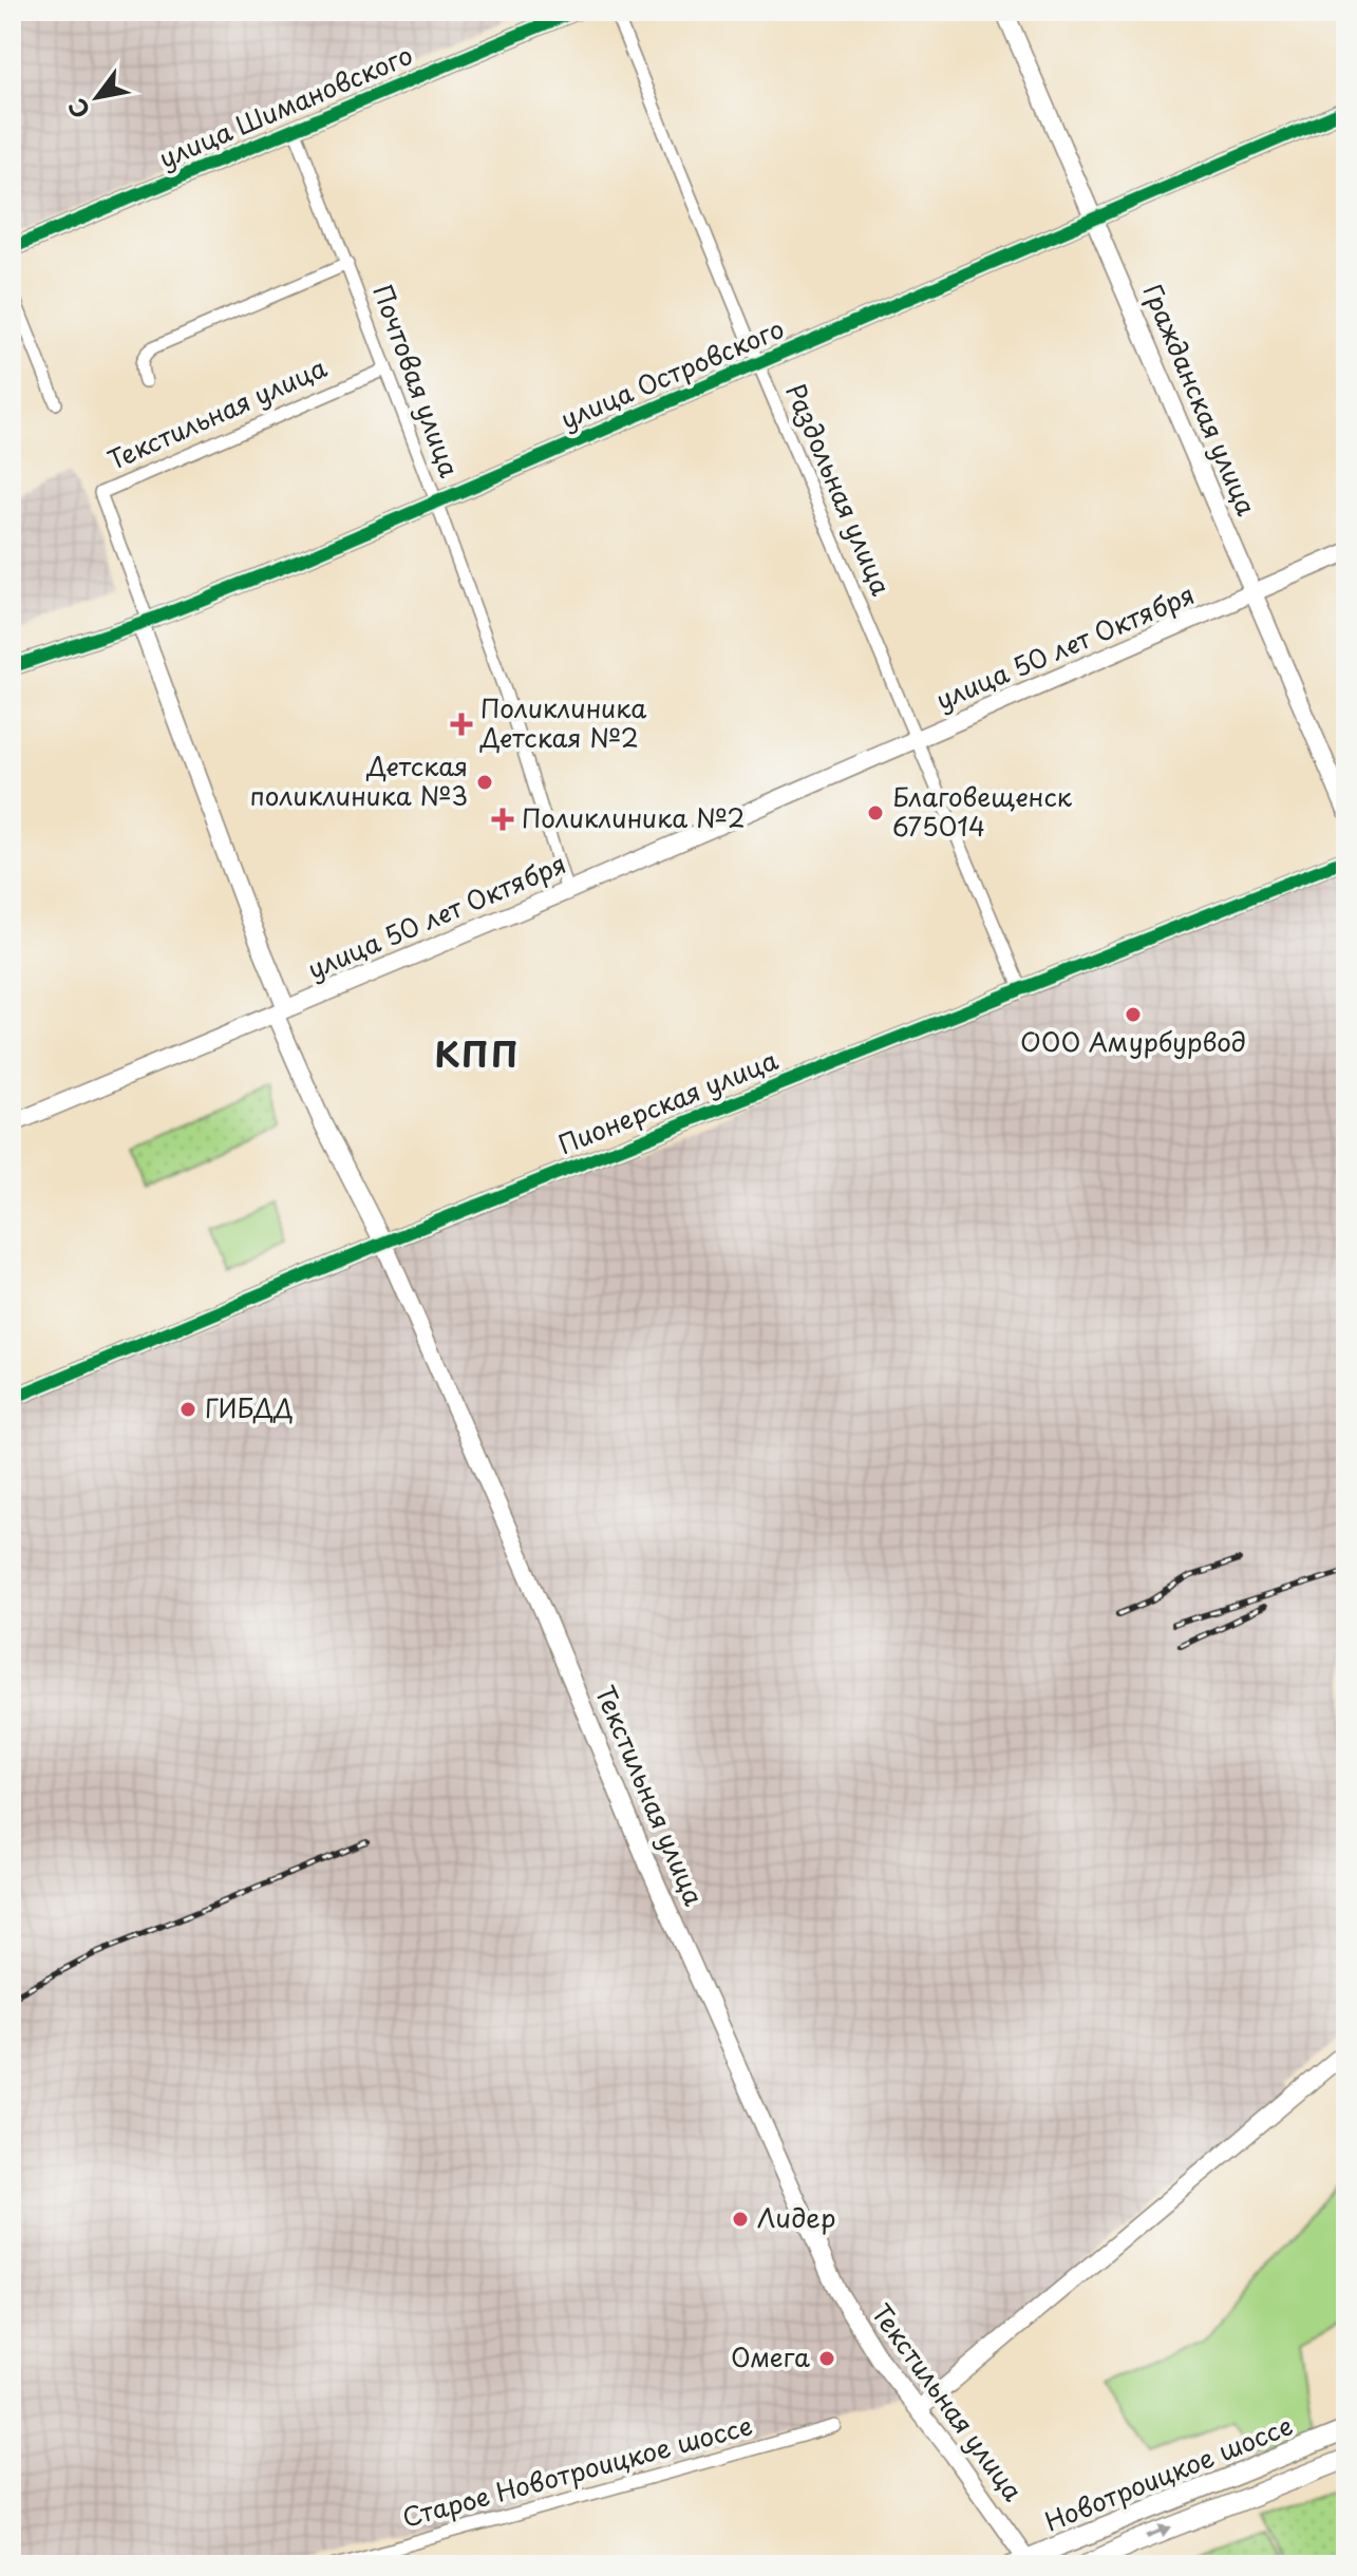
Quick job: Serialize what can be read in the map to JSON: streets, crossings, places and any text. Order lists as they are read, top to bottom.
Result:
{
  "streets": {
    "main road": ["Новотроицкое шоссе"],
    "street": [
      "улица Шимановского",
      "улица Островского",
      "Почтовая улица",
      "Гражданская улица",
      "Текстильная улица",
      "Раздольная улица",
      "улица 50 лет Октября",
      "Пионерская улица",
      "Старое Новотроицкое шоссе"
    ]
  },
  "crossings": [
    ["улица Шимановского", "Почтовая улица"],
    ["улица Островского", "Почтовая улица"],
    ["улица Островского", "Гражданская улица"],
    ["улица Островского", "Текстильная улица"],
    ["улица Островского", "Раздольная улица"],
    ["Почтовая улица", "Текстильная улица"],
    ["Почтовая улица", "улица 50 лет Октября"],
    ["Гражданская улица", "улица 50 лет Октября"],
    ["Текстильная улица", "улица 50 лет Октября"],
    ["Текстильная улица", "Пионерская улица"],
    ["Текстильная улица", "Новотроицкое шоссе"],
    ["Раздольная улица", "улица 50 лет Октября"],
    ["Раздольная улица", "Пионерская улица"]
  ],
  "districts": ["КПП"],
  "places": {
    "health": ["Поликлиника Детская №2", "Поликлиника №2"],
    "other": [
      "Детская поликлиника №3",
      "Благовещенск 675014",
      "ООО Амурбурвод",
      "ГИБДД",
      "Лидер",
      "Омега"
    ]
  },
  "north": "bottom left"
}
